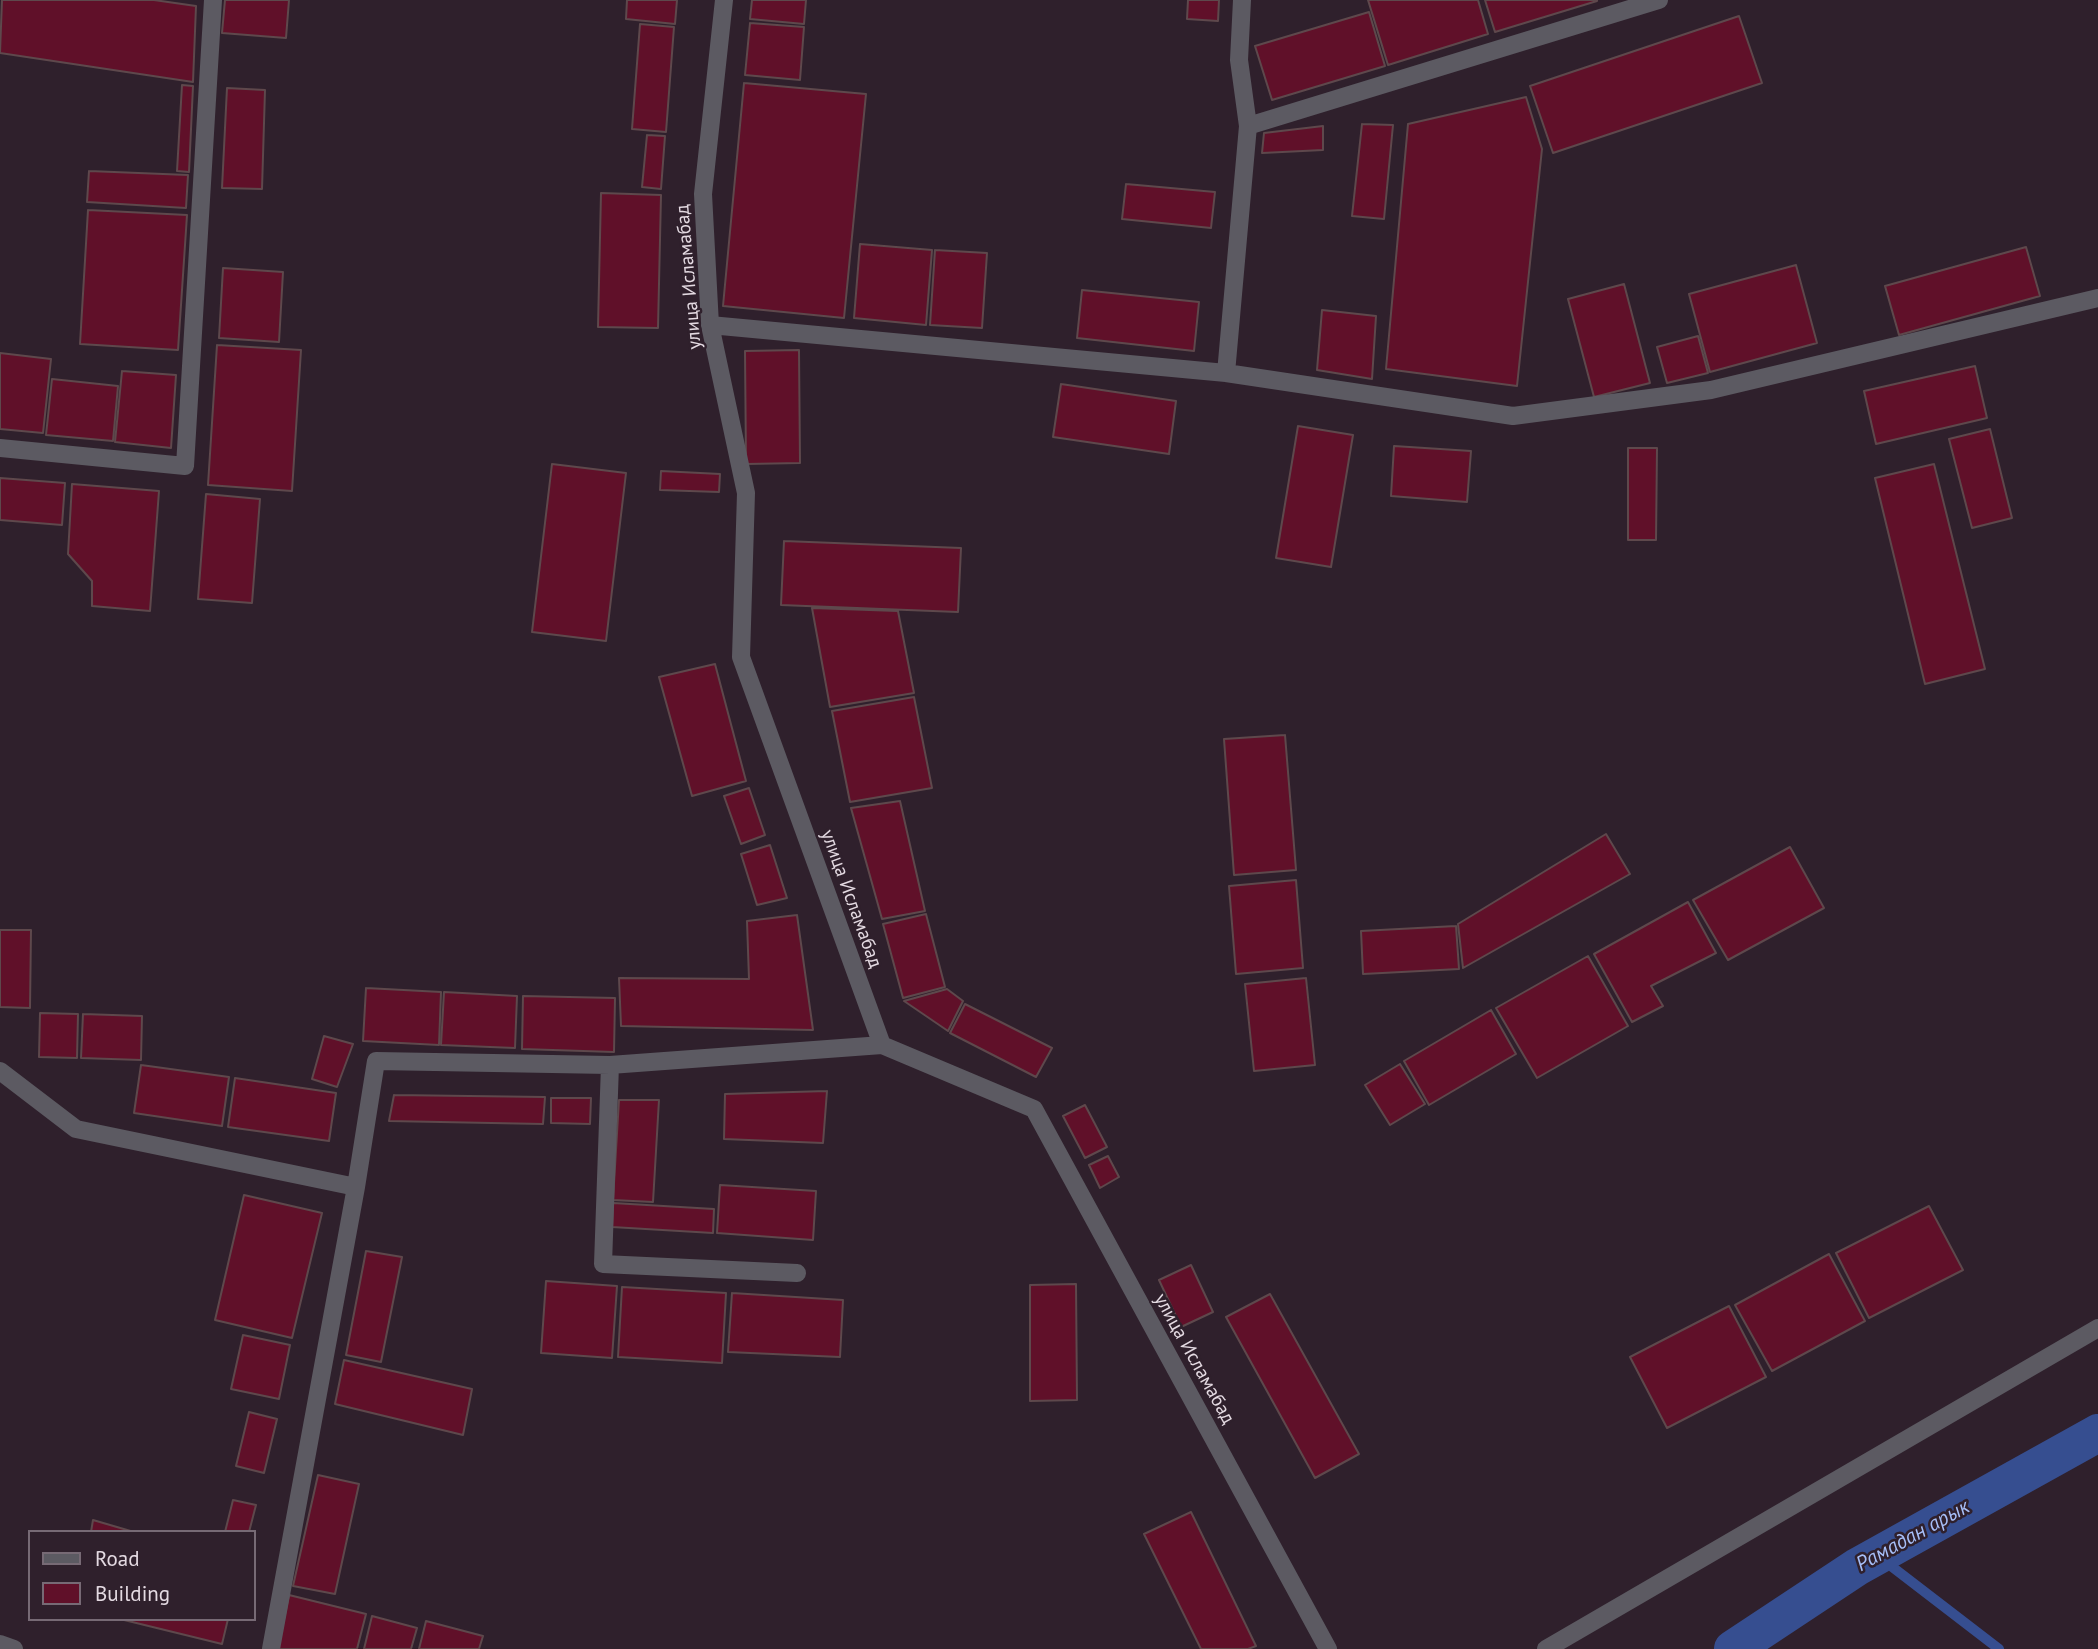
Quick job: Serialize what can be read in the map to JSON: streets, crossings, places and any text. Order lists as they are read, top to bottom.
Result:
{
  "streets": {
    "street": ["улица Исламабад"]
  },
  "water": ["Рамадан арык"],
  "legend": ["Road", "Building"]
}
